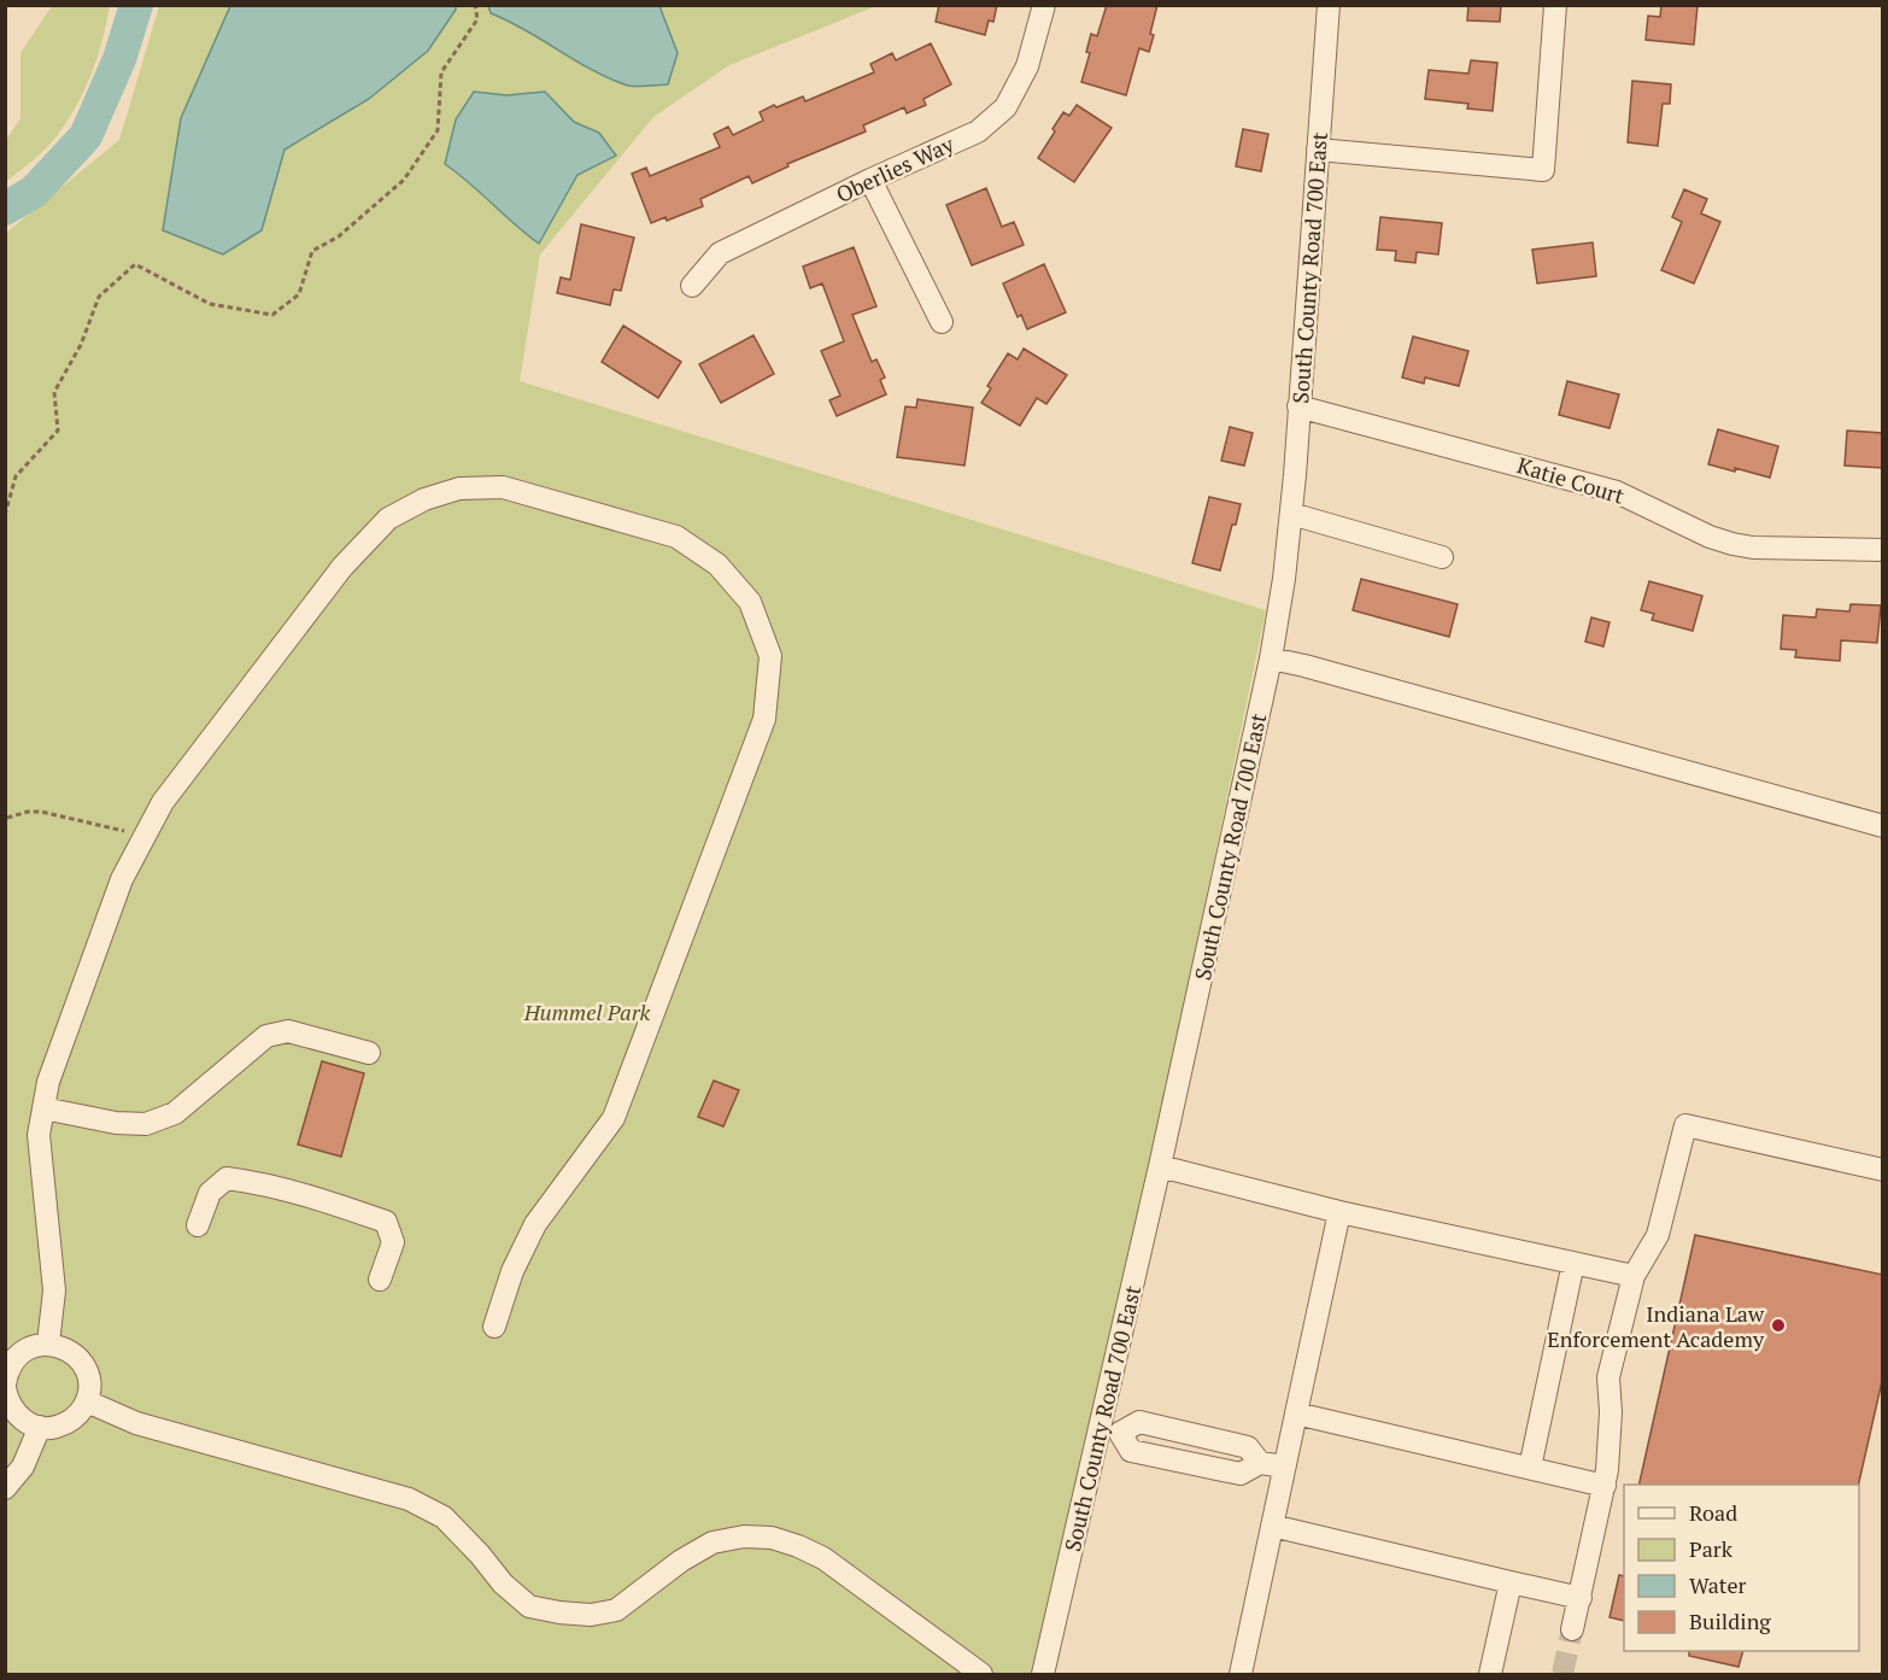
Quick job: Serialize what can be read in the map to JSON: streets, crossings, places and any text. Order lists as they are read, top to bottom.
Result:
{
  "streets": {
    "street": ["Oberlies Way", "South County Road 700 East", "Katie Court"]
  },
  "crossings": [
    ["South County Road 700 East", "Katie Court"]
  ],
  "parks": ["Hummel Park"],
  "places": ["Indiana Law Enforcement Academy"],
  "legend": [
    "Road",
    "Park",
    "Water",
    "Building"
  ]
}
